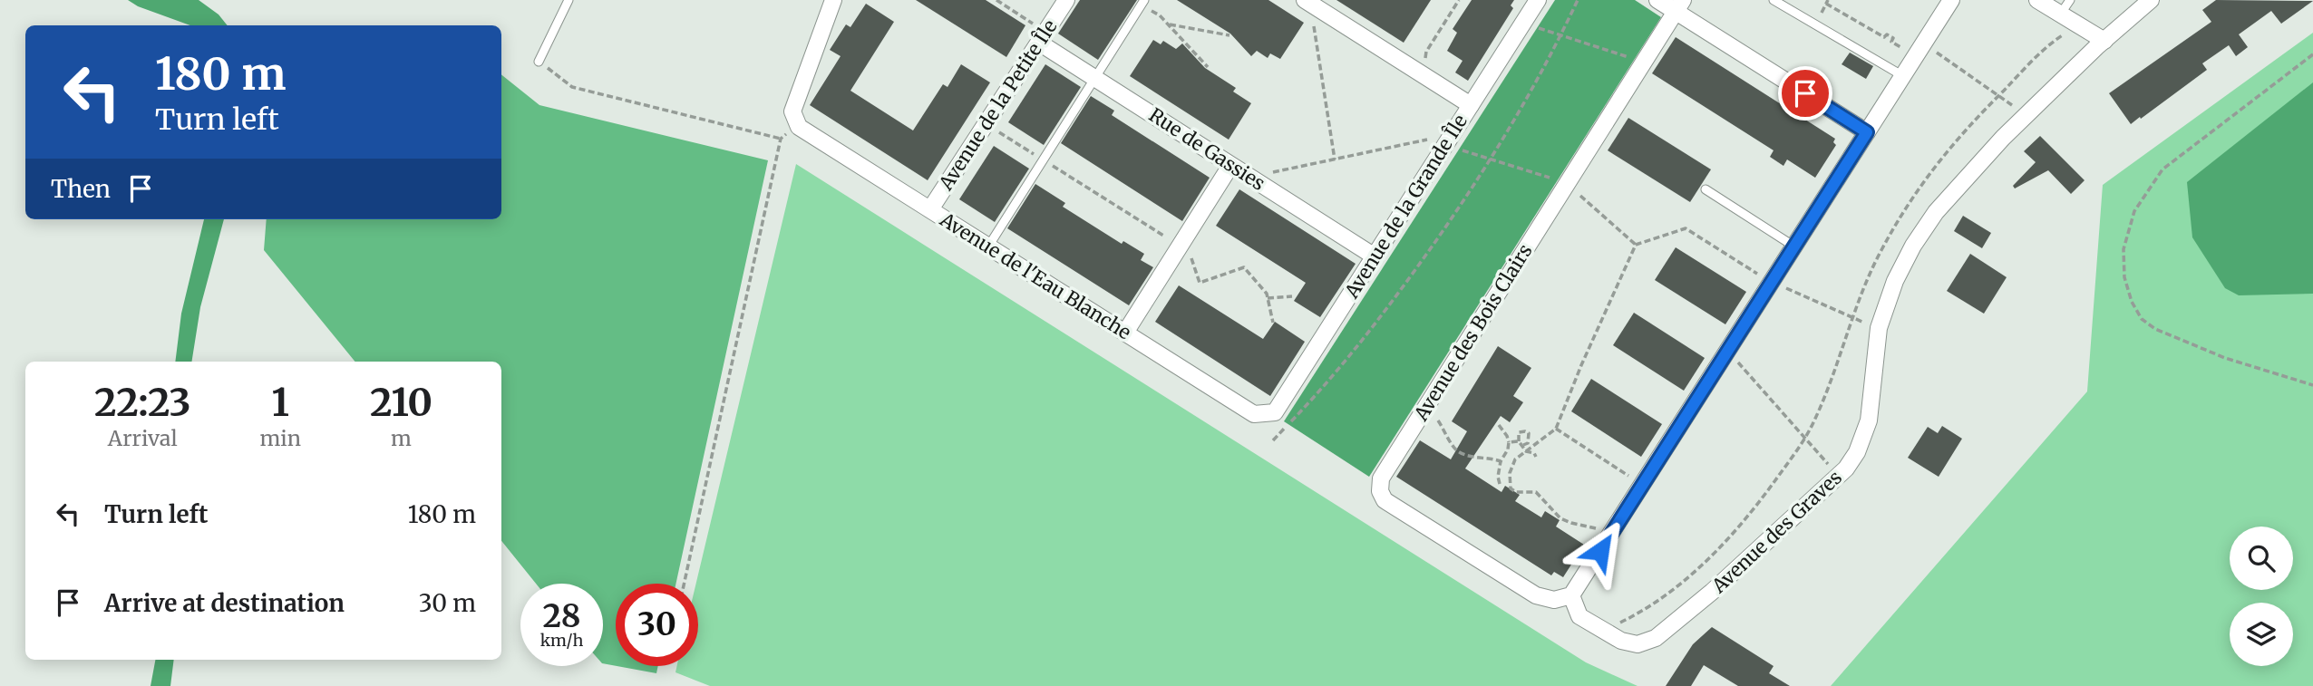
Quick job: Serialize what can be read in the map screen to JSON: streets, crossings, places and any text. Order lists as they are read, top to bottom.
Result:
{
  "streets": {
    "street": [
      "Avenue de la Petite Île",
      "Rue de Gassies",
      "Avenue de la Grande Île",
      "Avenue de l'Eau Blanche",
      "Avenue des Bois Clairs",
      "Avenue des Graves"
    ]
  },
  "crossings": [
    ["Avenue de la Petite Île", "Rue de Gassies"],
    ["Avenue de la Petite Île", "Avenue de l'Eau Blanche"],
    ["Rue de Gassies", "Avenue de la Grande Île"],
    ["Avenue de la Grande Île", "Avenue de l'Eau Blanche"],
    ["Avenue des Bois Clairs", "Avenue des Graves"]
  ],
  "page": {
    "turn": ["180 m", "Turn left"],
    "then": "Then",
    "eta": [
      "22:23",
      "Arrival",
      "1",
      "min",
      "210",
      "m"
    ],
    "list": [
      {
        "name": "Turn left",
        "value": "180 m"
      },
      {
        "name": "Arrive at destination",
        "value": "30 m"
      }
    ],
    "speed": "28 km/h",
    "limit": "30"
  }
}
